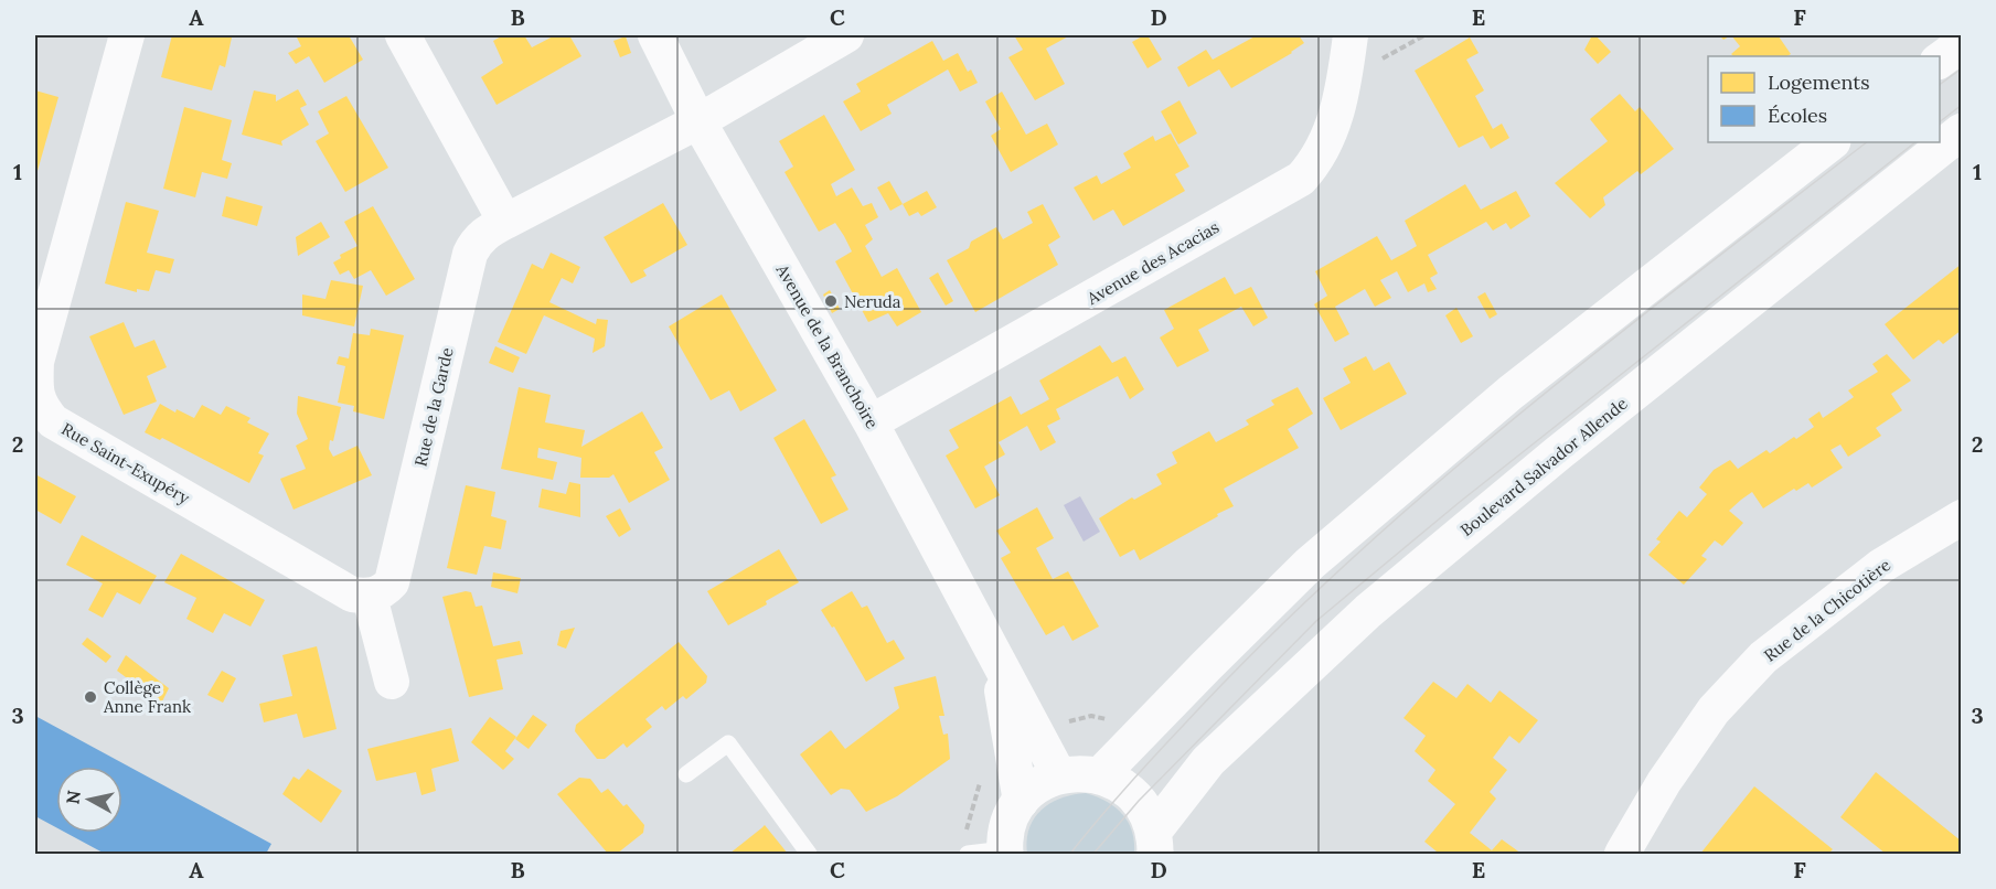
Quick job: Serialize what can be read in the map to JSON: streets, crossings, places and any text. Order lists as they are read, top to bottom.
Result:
{
  "streets": {
    "street": [
      "Avenue des Acacias",
      "Avenue de la Branchoire",
      "Rue de la Garde",
      "Rue Saint-Exupéry",
      "Boulevard Salvador Allende",
      "Rue de la Chicotière"
    ]
  },
  "crossings": [
    ["Avenue des Acacias", "Avenue de la Branchoire"],
    ["Avenue de la Branchoire", "Rue de la Garde"],
    ["Rue de la Garde", "Rue Saint-Exupéry"]
  ],
  "places": ["Neruda", "Collège Anne Frank"],
  "legend": ["Logements", "Écoles"],
  "north": "left",
  "grid": {
    "columns": [
      "A",
      "B",
      "C",
      "D",
      "E",
      "F"
    ],
    "rows": ["1", "2", "3"]
  }
}
